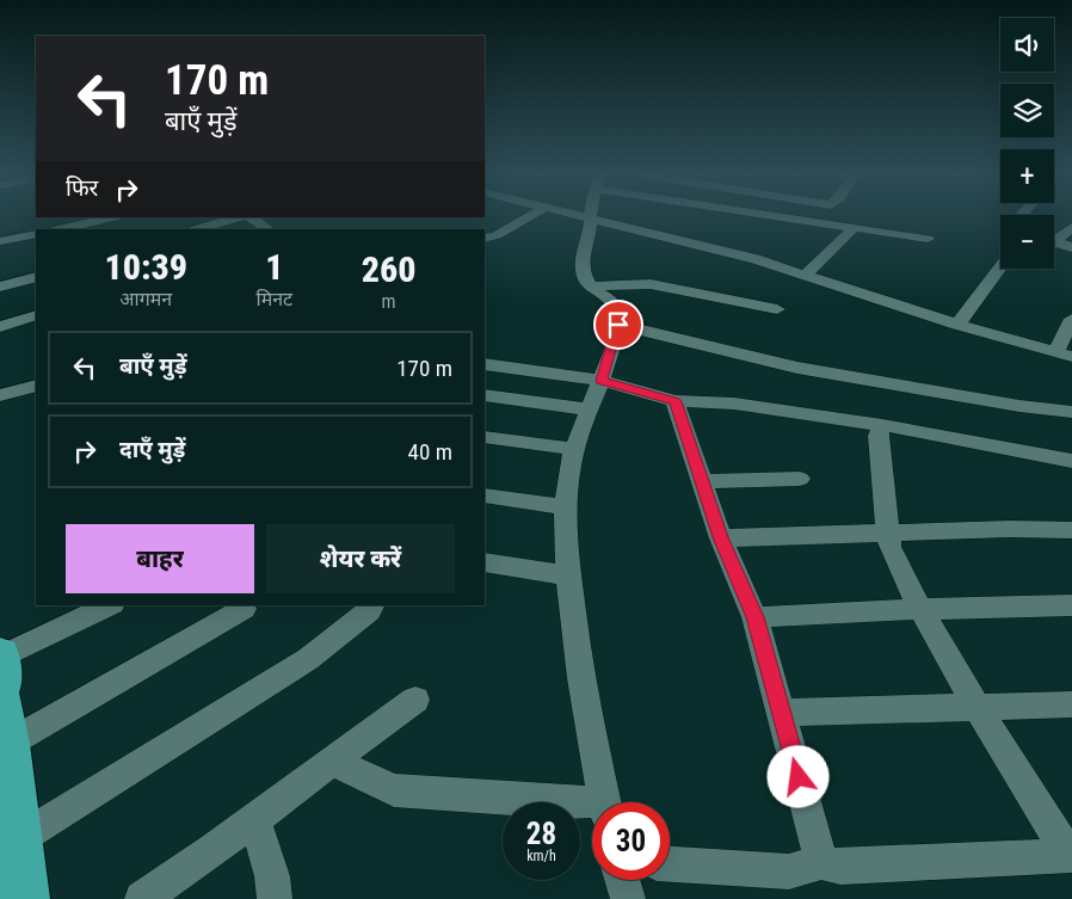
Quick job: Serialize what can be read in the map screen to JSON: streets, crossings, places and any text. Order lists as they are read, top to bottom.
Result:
{
  "page": {
    "map_buttons": ["+", "−"],
    "turn": ["170 m", "बाएँ मुड़ें"],
    "then": "फिर",
    "eta": [
      "10:39",
      "आगमन",
      "1",
      "मिनट",
      "260",
      "m"
    ],
    "list": [
      {
        "name": "बाएँ मुड़ें",
        "value": "170 m"
      },
      {
        "name": "दाएँ मुड़ें",
        "value": "40 m"
      }
    ],
    "buttons": ["बाहर", "शेयर करें"],
    "speed": "28 km/h",
    "limit": "30"
  }
}
